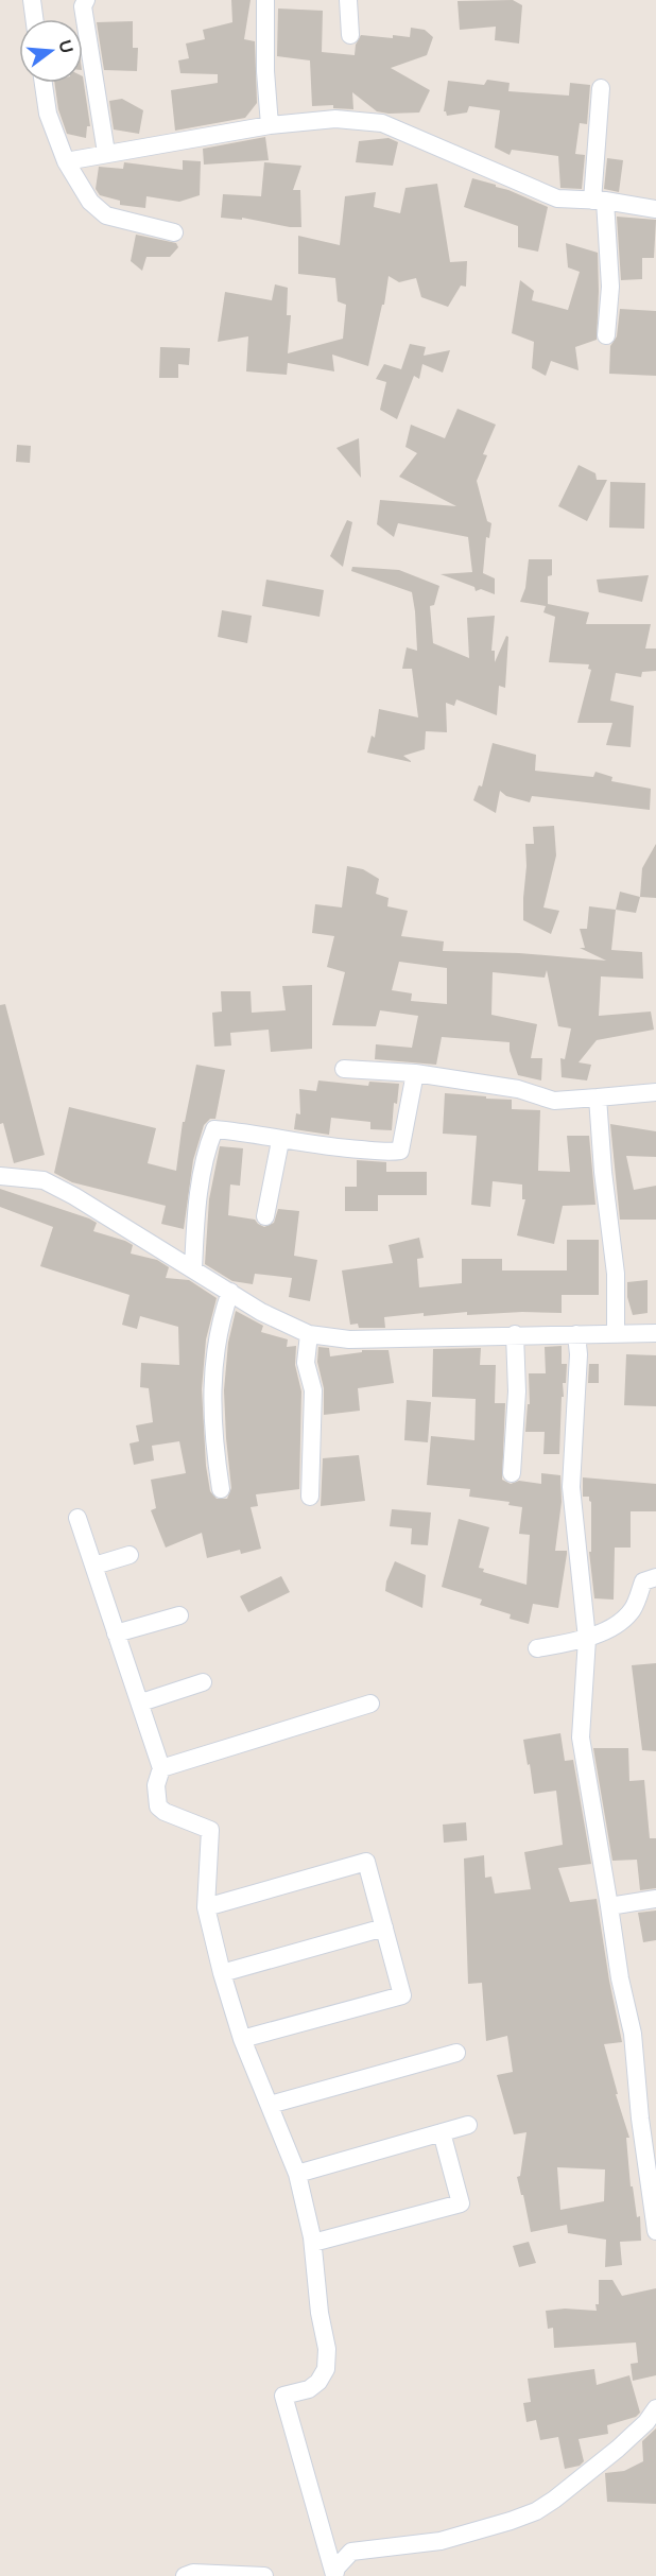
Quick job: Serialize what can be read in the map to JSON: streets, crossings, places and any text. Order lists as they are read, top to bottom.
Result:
{
  "north": "right"
}
